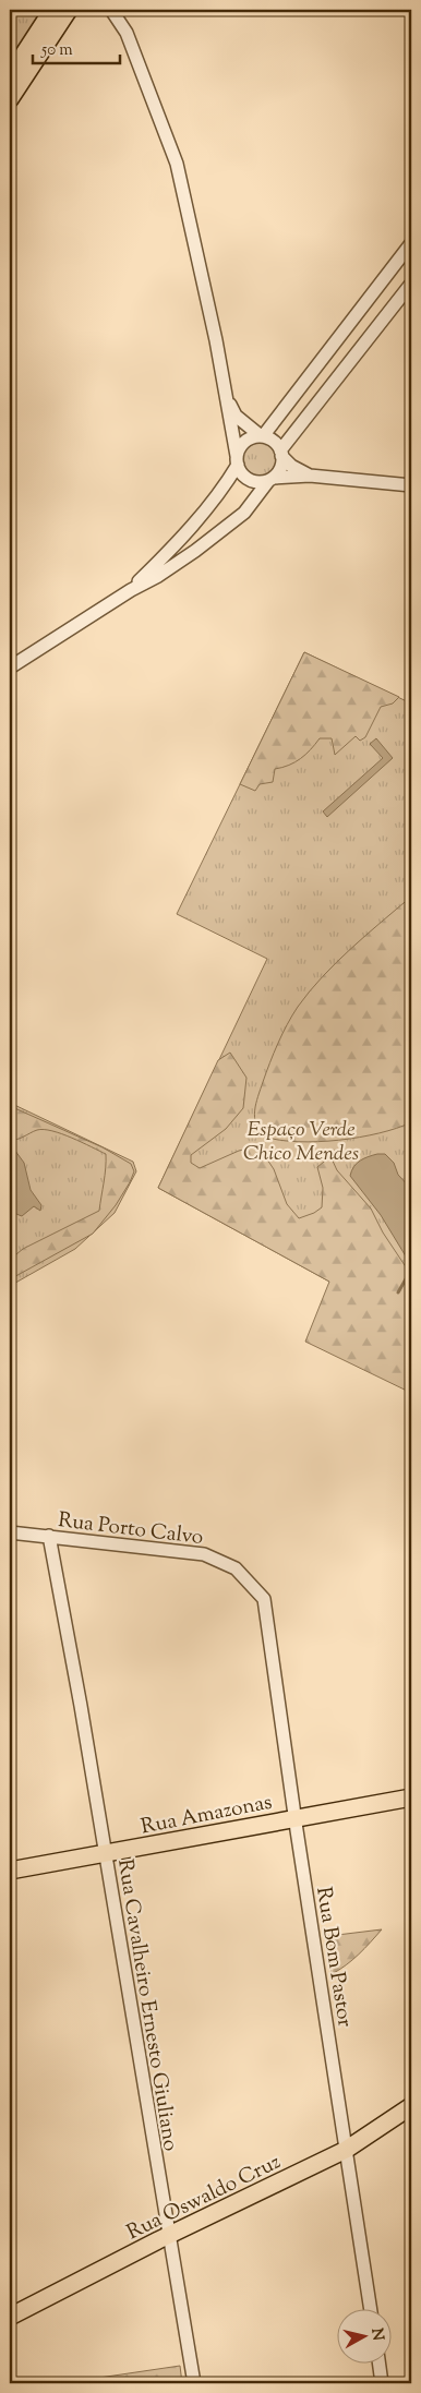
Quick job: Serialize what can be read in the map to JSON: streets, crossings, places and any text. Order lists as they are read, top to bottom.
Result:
{
  "streets": {
    "main road": ["Rua Amazonas", "Rua Oswaldo Cruz"],
    "street": ["Rua Porto Calvo", "Rua Bom Pastor", "Rua Cavalheiro Ernesto Giuliano"]
  },
  "crossings": [
    ["Rua Porto Calvo", "Rua Bom Pastor"],
    ["Rua Porto Calvo", "Rua Cavalheiro Ernesto Giuliano"],
    ["Rua Amazonas", "Rua Bom Pastor"],
    ["Rua Amazonas", "Rua Cavalheiro Ernesto Giuliano"],
    ["Rua Bom Pastor", "Rua Oswaldo Cruz"],
    ["Rua Cavalheiro Ernesto Giuliano", "Rua Oswaldo Cruz"]
  ],
  "parks": ["Espaço Verde Chico Mendes"],
  "scale_bar": "50 m",
  "north": "right"
}
